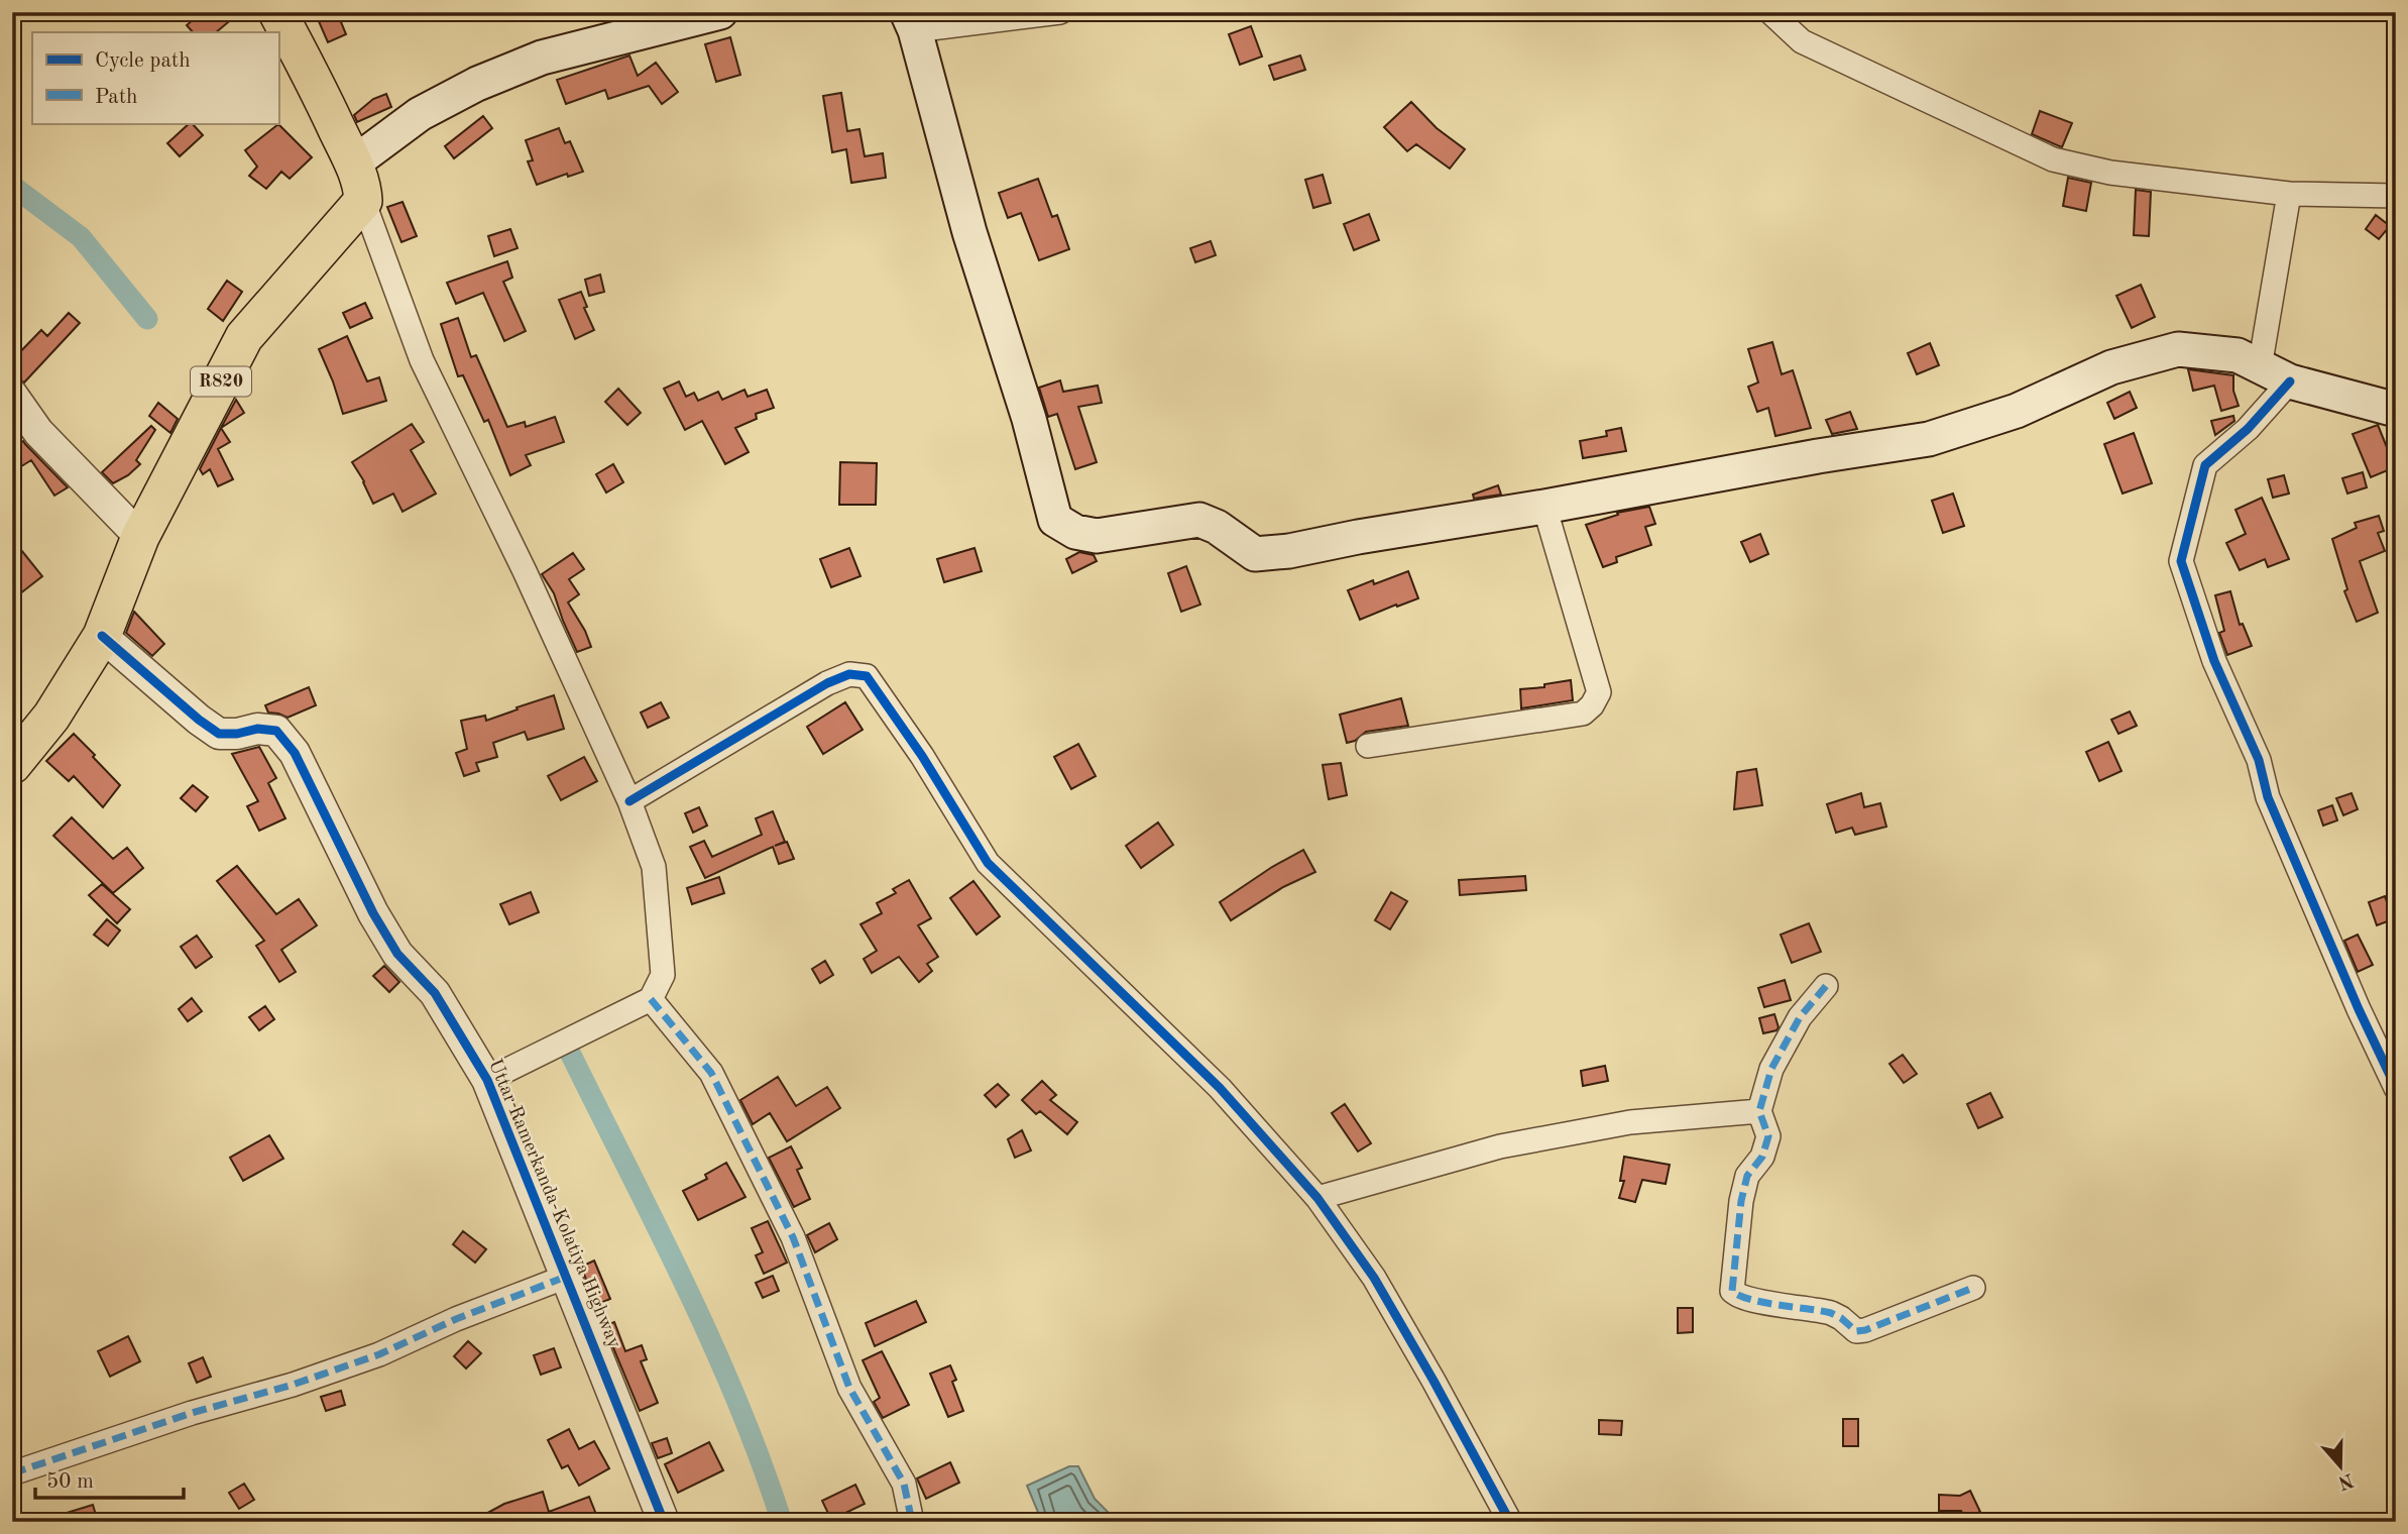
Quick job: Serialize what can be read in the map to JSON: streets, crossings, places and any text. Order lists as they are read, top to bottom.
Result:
{
  "streets": {
    "main road": ["R820"],
    "street": ["Uttar Ramerkanda-Kolatiya Highway"]
  },
  "crossings": [
    ["R820", "Uttar Ramerkanda-Kolatiya Highway"]
  ],
  "legend": ["Cycle path", "Path"],
  "scale_bar": "50 m",
  "north": "bottom"
}
